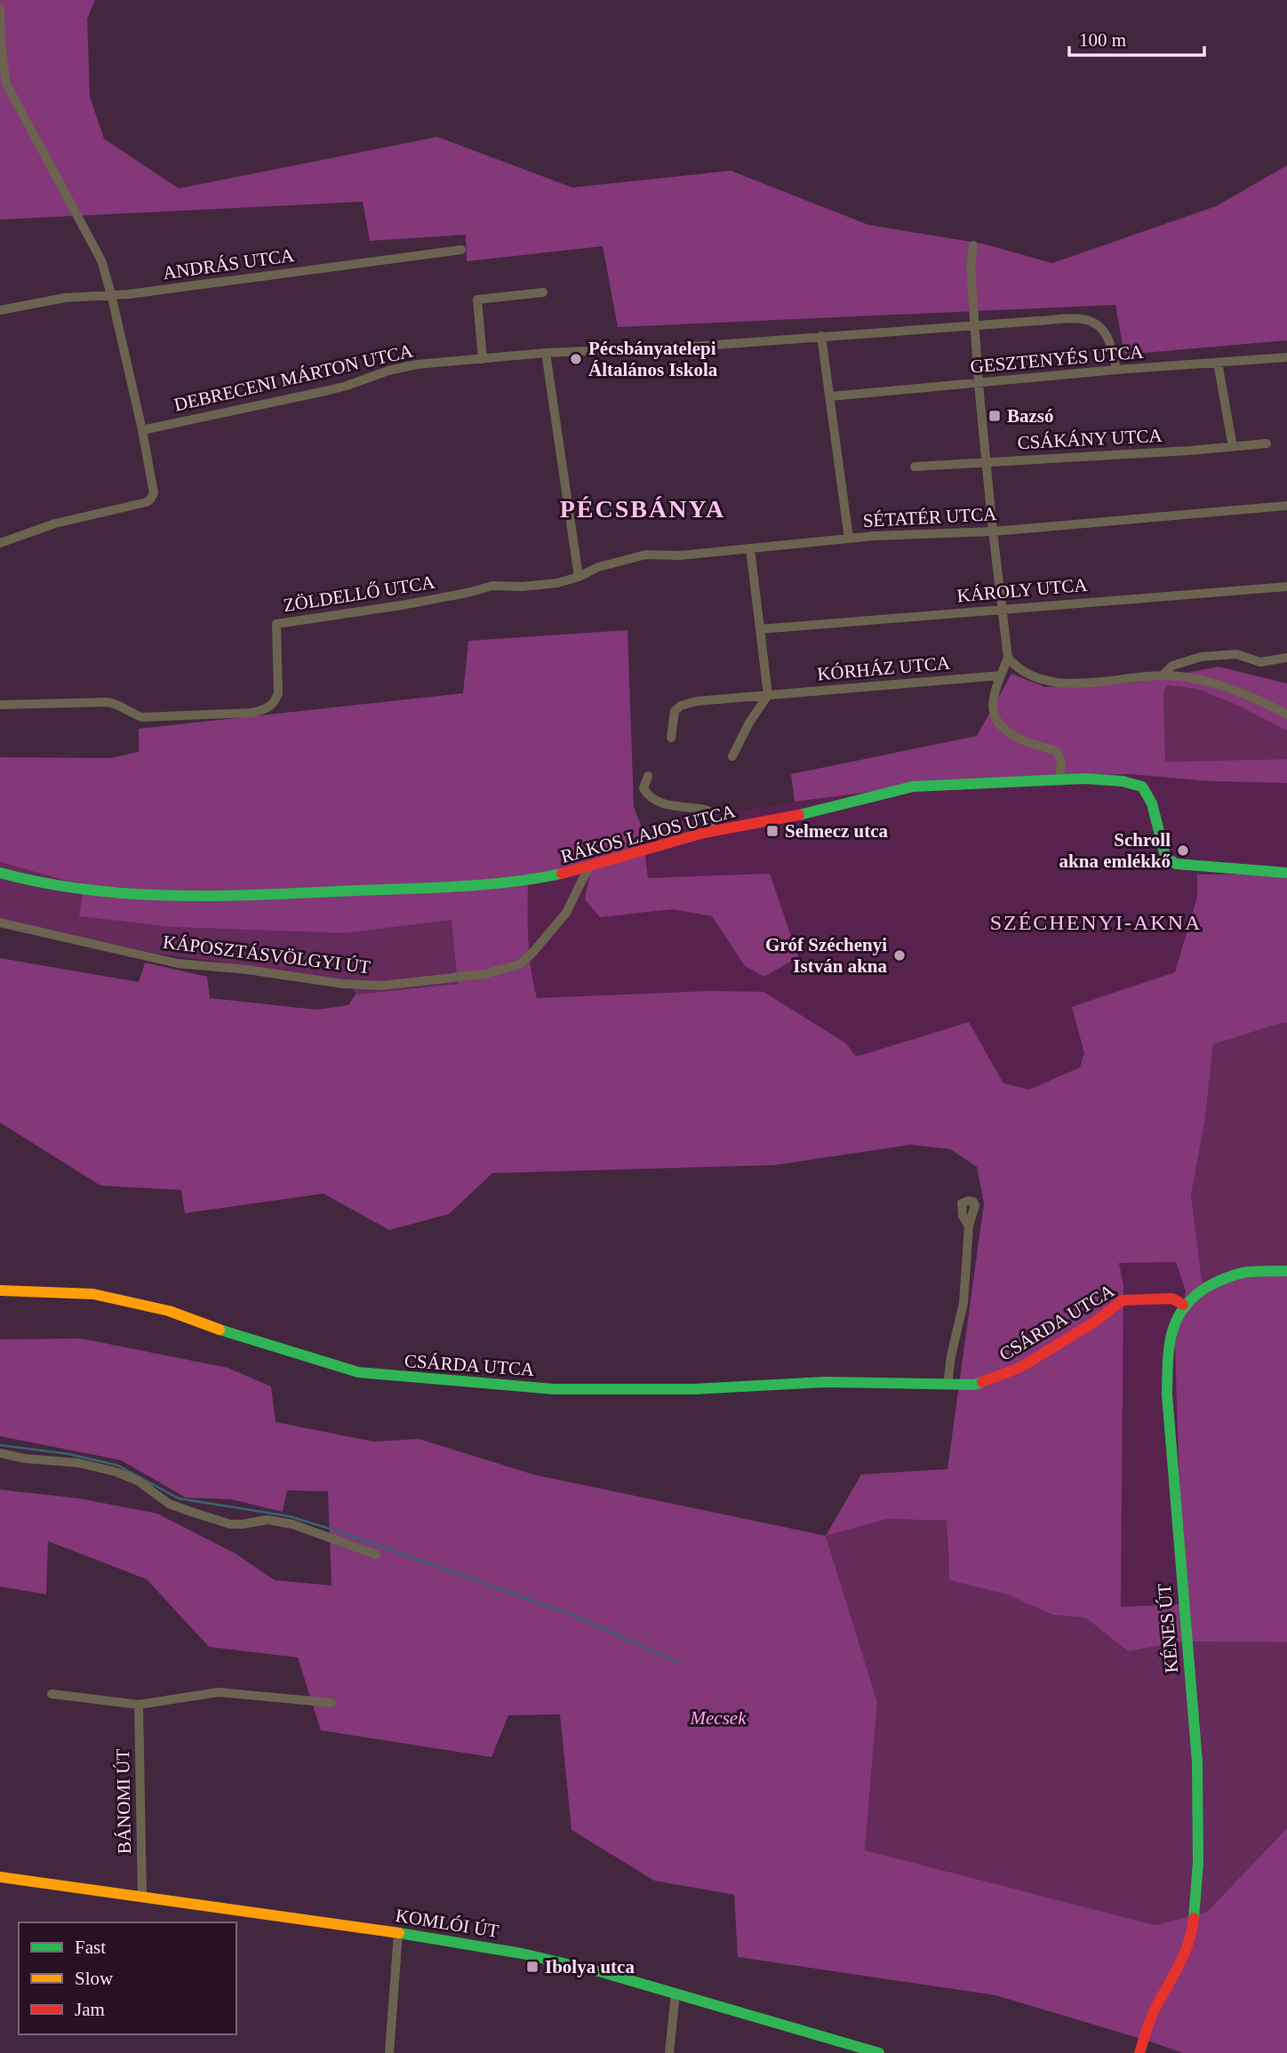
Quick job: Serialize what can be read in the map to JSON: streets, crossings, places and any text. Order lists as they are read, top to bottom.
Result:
{
  "streets": {
    "street": [
      "ANDRÁS UTCA",
      "GESZTENYÉS UTCA",
      "DEBRECENI MÁRTON UTCA",
      "CSÁKÁNY UTCA",
      "SÉTATÉR UTCA",
      "KÁROLY UTCA",
      "ZÖLDELLŐ UTCA",
      "KÓRHÁZ UTCA",
      "RÁKOS LAJOS UTCA",
      "KÁPOSZTÁSVÖLGYI ÚT",
      "CSÁRDA UTCA",
      "KÉNES ÚT",
      "BÁNOMI ÚT",
      "KOMLÓI ÚT"
    ]
  },
  "crossings": [
    ["GESZTENYÉS UTCA", "DEBRECENI MÁRTON UTCA"],
    ["SÉTATÉR UTCA", "ZÖLDELLŐ UTCA"],
    ["RÁKOS LAJOS UTCA", "KÁPOSZTÁSVÖLGYI ÚT"],
    ["CSÁRDA UTCA", "KÉNES ÚT"],
    ["BÁNOMI ÚT", "KOMLÓI ÚT"]
  ],
  "districts": ["PÉCSBÁNYA", "SZÉCHENYI-AKNA"],
  "parks": ["Mecsek"],
  "places": {
    "other": ["Pécsbányatelepi Általános Iskola", "Schroll akna emlékkő", "Gróf Széchenyi István akna"],
    "transit": ["Bazsó", "Selmecz utca", "Ibolya utca"]
  },
  "legend": ["Fast", "Slow", "Jam"],
  "scale_bar": "100 m"
}
